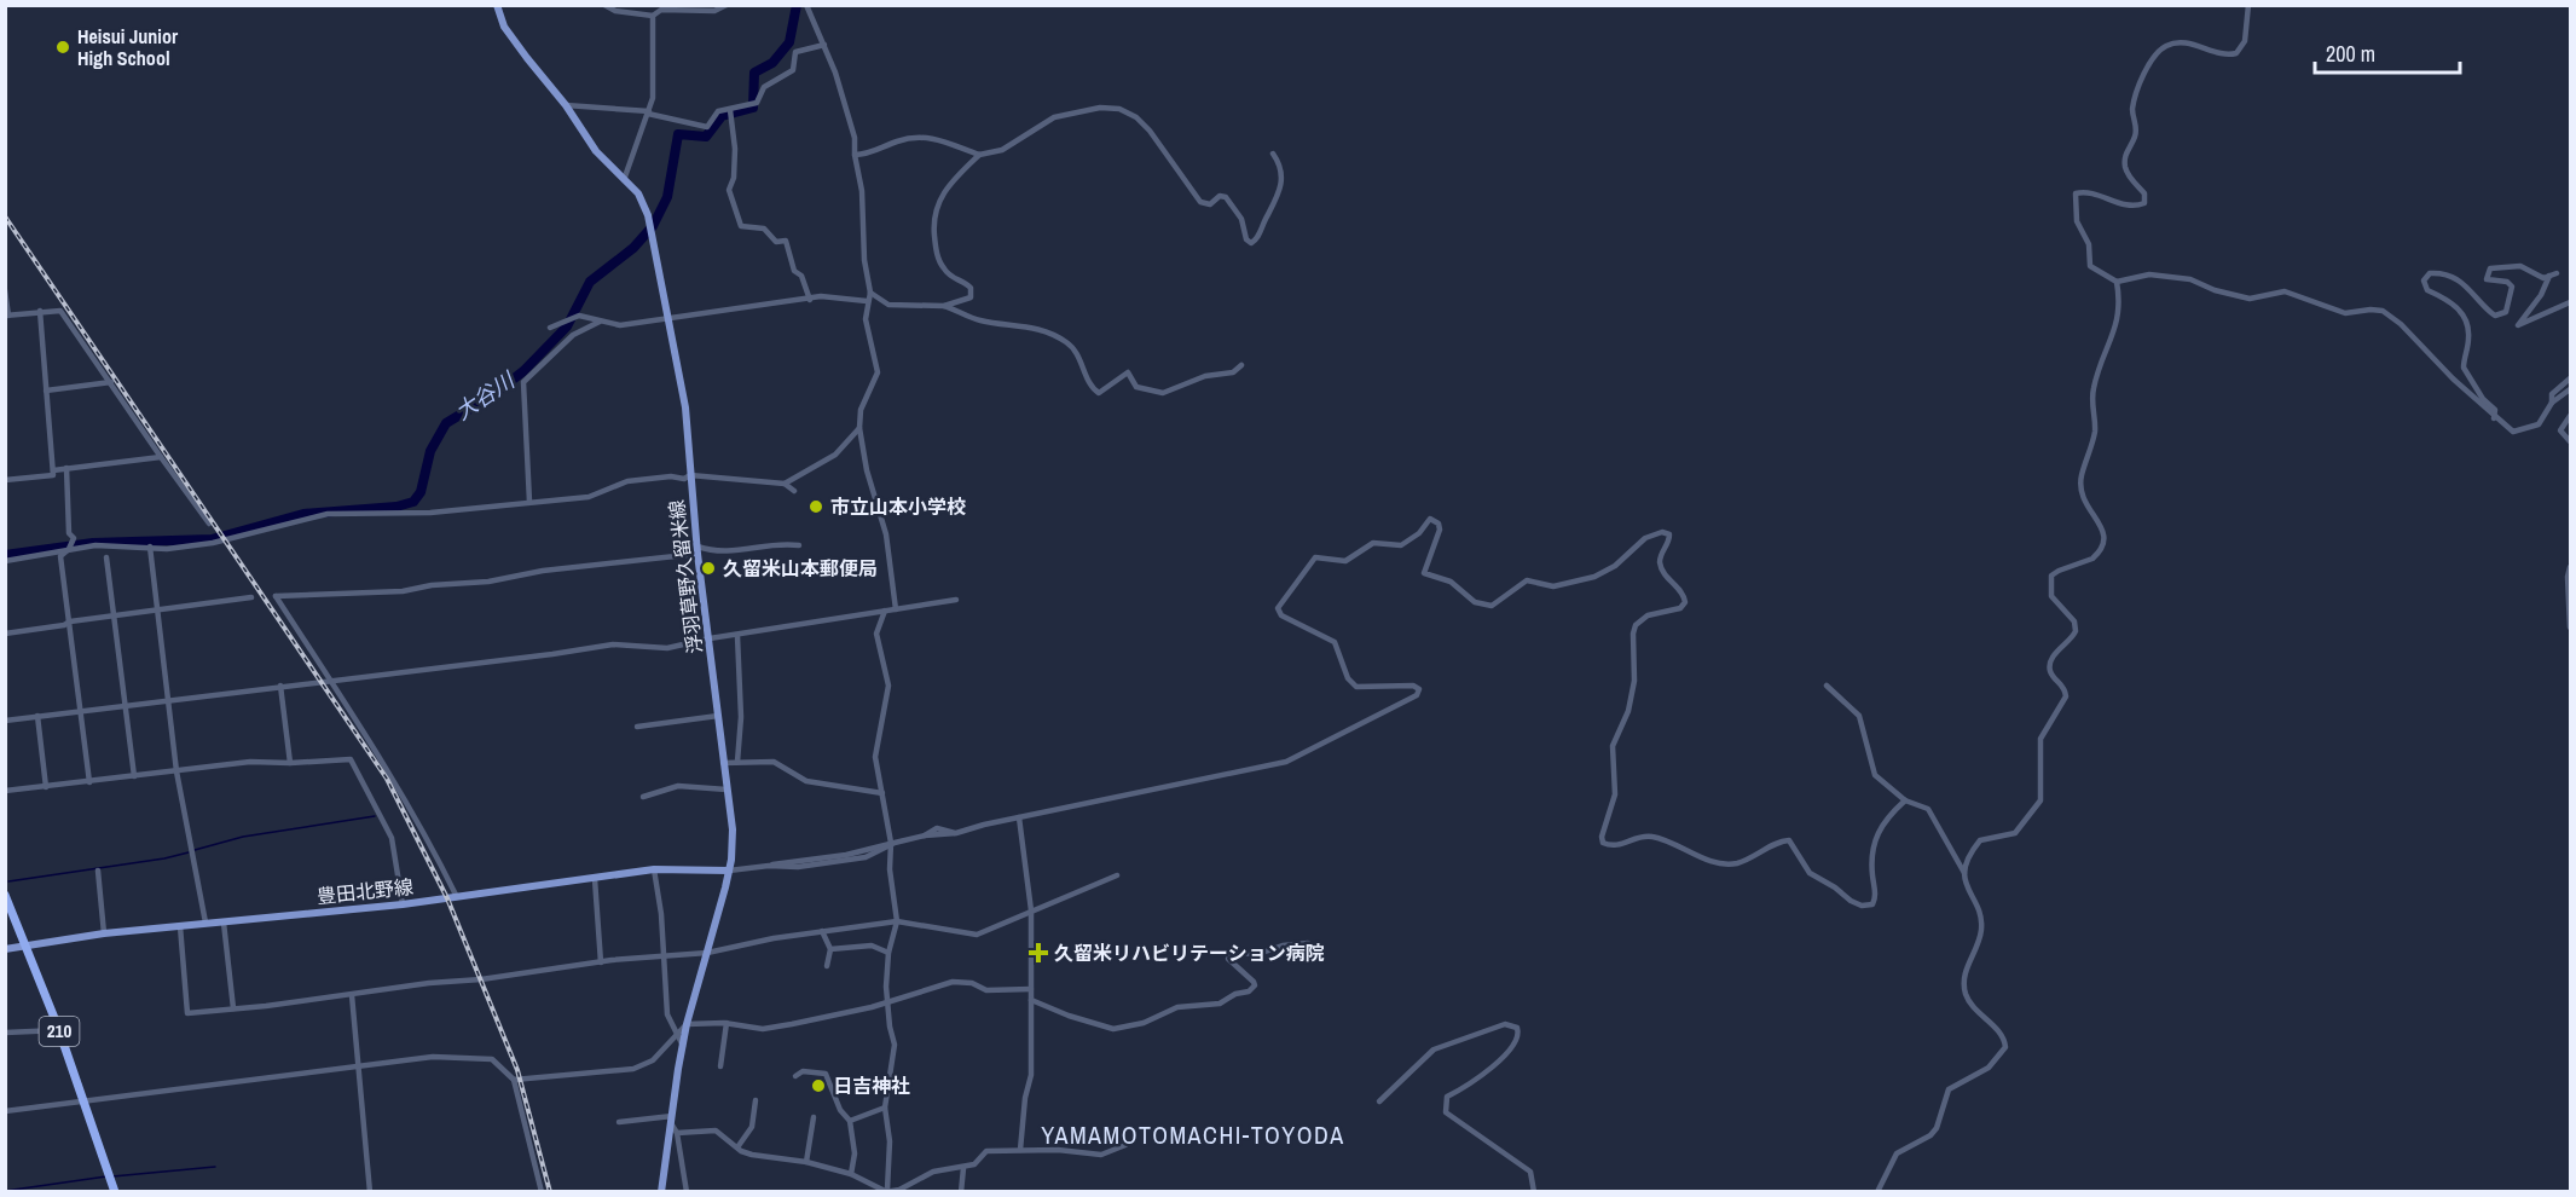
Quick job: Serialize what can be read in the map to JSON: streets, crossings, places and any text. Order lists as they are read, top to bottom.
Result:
{
  "streets": {
    "highway": ["210"],
    "main road": ["浮羽草野久留米線", "豊田北野線"]
  },
  "crossings": [
    ["浮羽草野久留米線", "豊田北野線"],
    ["豊田北野線", "210"]
  ],
  "districts": ["YAMAMOTOMACHI-TOYODA"],
  "water": ["大谷川"],
  "places": {
    "other": [
      "Heisui Junior High School",
      "市立山本小学校",
      "久留米山本郵便局",
      "日吉神社"
    ],
    "health": ["久留米リハビリテーション病院"]
  },
  "scale_bar": "200 m"
}
